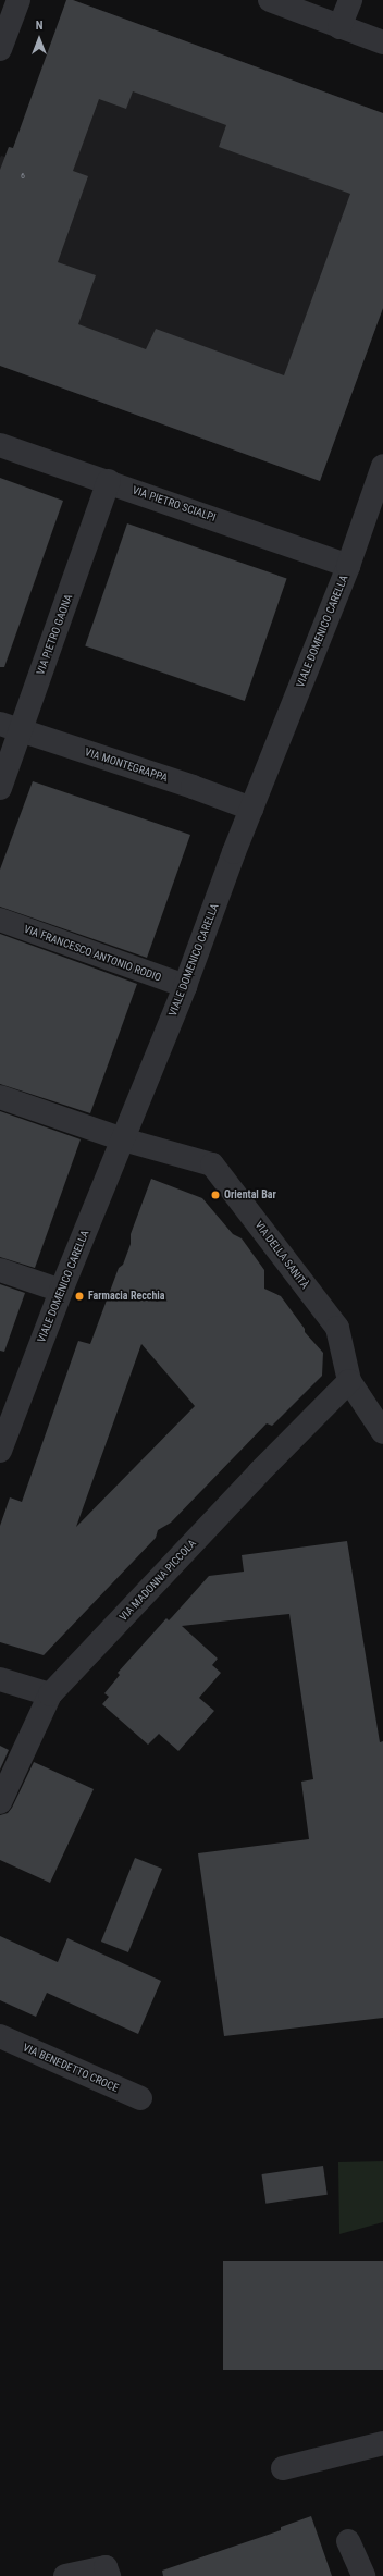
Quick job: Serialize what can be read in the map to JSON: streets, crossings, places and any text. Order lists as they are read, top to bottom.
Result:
{
  "streets": {
    "street": [
      "VIA PIETRO SCIALPI",
      "VIALE DOMENICO CARELLA",
      "VIA PIETRO GAONA",
      "VIA MONTEGRAPPA",
      "VIA FRANCESCO ANTONIO RODIO",
      "VIA DELLA SANITÀ",
      "VIA MADONNA PICCOLA",
      "VIA BENEDETTO CROCE"
    ]
  },
  "crossings": [
    ["VIA PIETRO SCIALPI", "VIALE DOMENICO CARELLA"],
    ["VIA PIETRO SCIALPI", "VIA PIETRO GAONA"],
    ["VIALE DOMENICO CARELLA", "VIA MONTEGRAPPA"],
    ["VIALE DOMENICO CARELLA", "VIA FRANCESCO ANTONIO RODIO"],
    ["VIALE DOMENICO CARELLA", "VIA DELLA SANITÀ"],
    ["VIA PIETRO GAONA", "VIA MONTEGRAPPA"],
    ["VIA DELLA SANITÀ", "VIA MADONNA PICCOLA"]
  ],
  "places": ["Oriental Bar", "Farmacia Recchia"],
  "house_numbers": ["6"],
  "north": "top"
}
